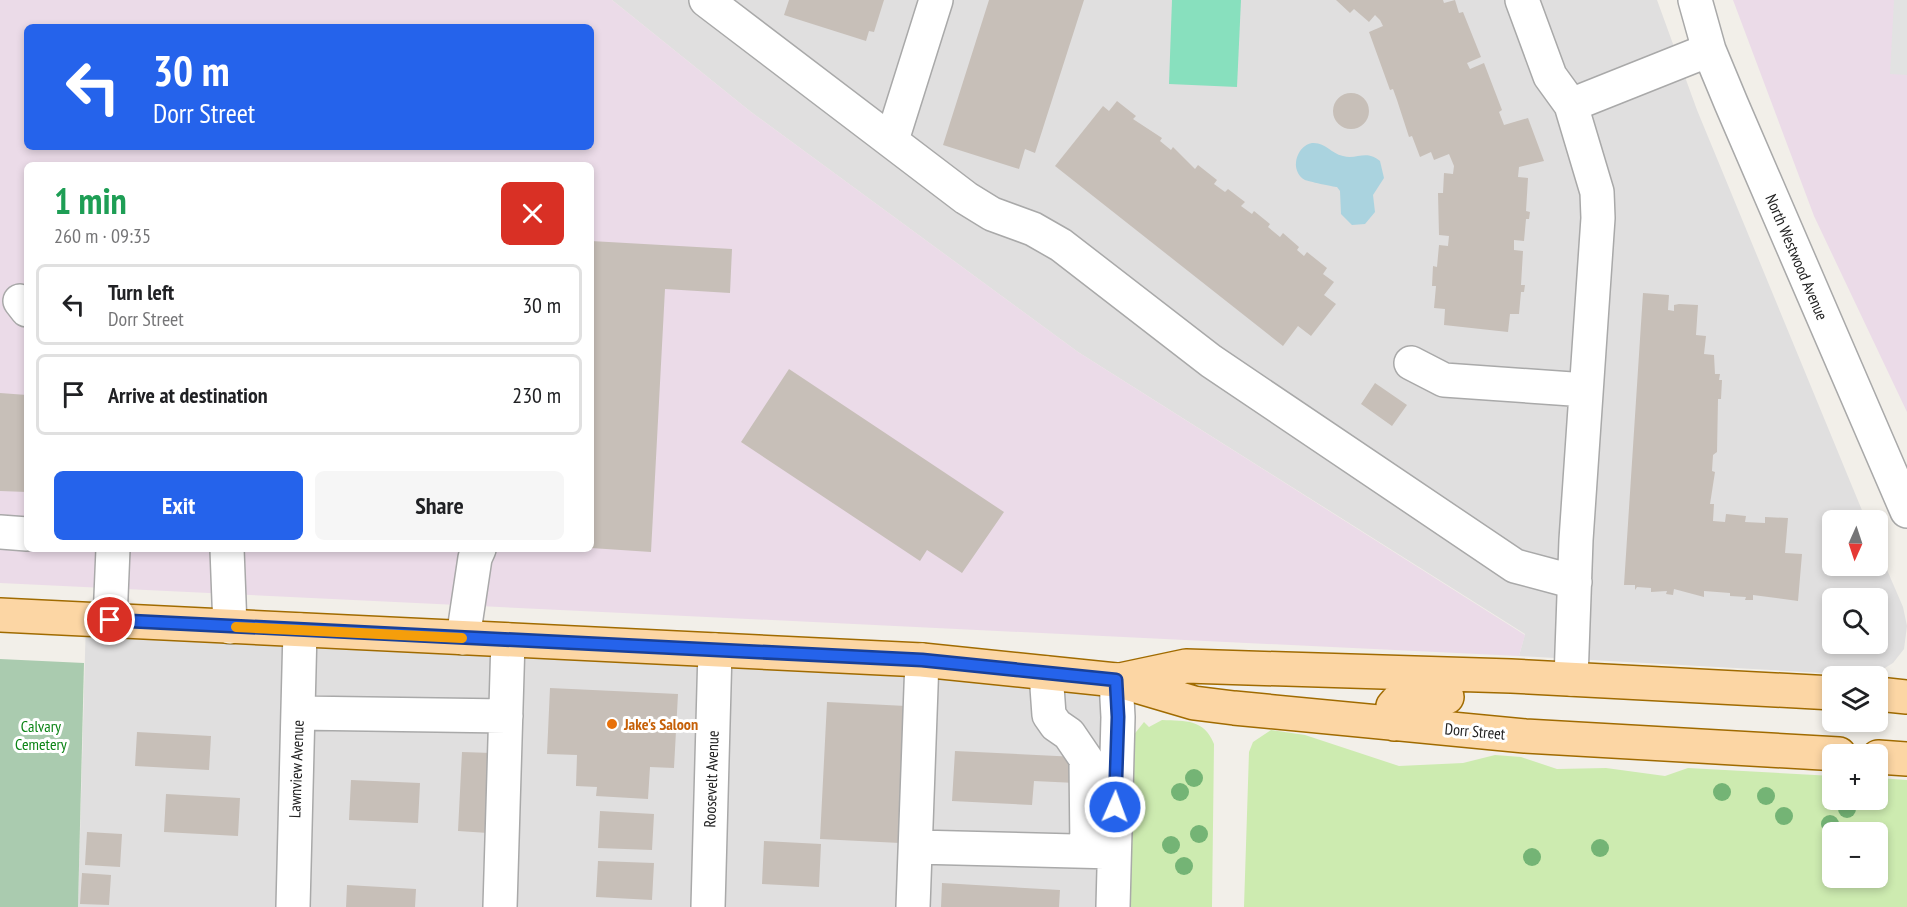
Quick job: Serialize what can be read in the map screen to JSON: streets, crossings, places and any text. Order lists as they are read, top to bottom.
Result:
{
  "streets": {
    "main road": ["Dorr Street"],
    "street": ["North Westwood Avenue", "Lawnview Avenue", "Roosevelt Avenue"]
  },
  "crossings": [
    ["Dorr Street", "Lawnview Avenue"],
    ["Dorr Street", "Roosevelt Avenue"]
  ],
  "parks": ["Calvary Cemetery"],
  "places": ["Jake's Saloon"],
  "north": "bottom",
  "page": {
    "turn": ["30 m", "Dorr Street"],
    "heading": ["1 min", "260 m · 09:35"],
    "list": [
      {
        "name": "Turn left",
        "note": "Dorr Street",
        "value": "30 m"
      },
      {
        "name": "Arrive at destination",
        "value": "230 m"
      }
    ],
    "buttons": ["Exit", "Share"],
    "map_buttons": ["+", "−"]
  }
}
